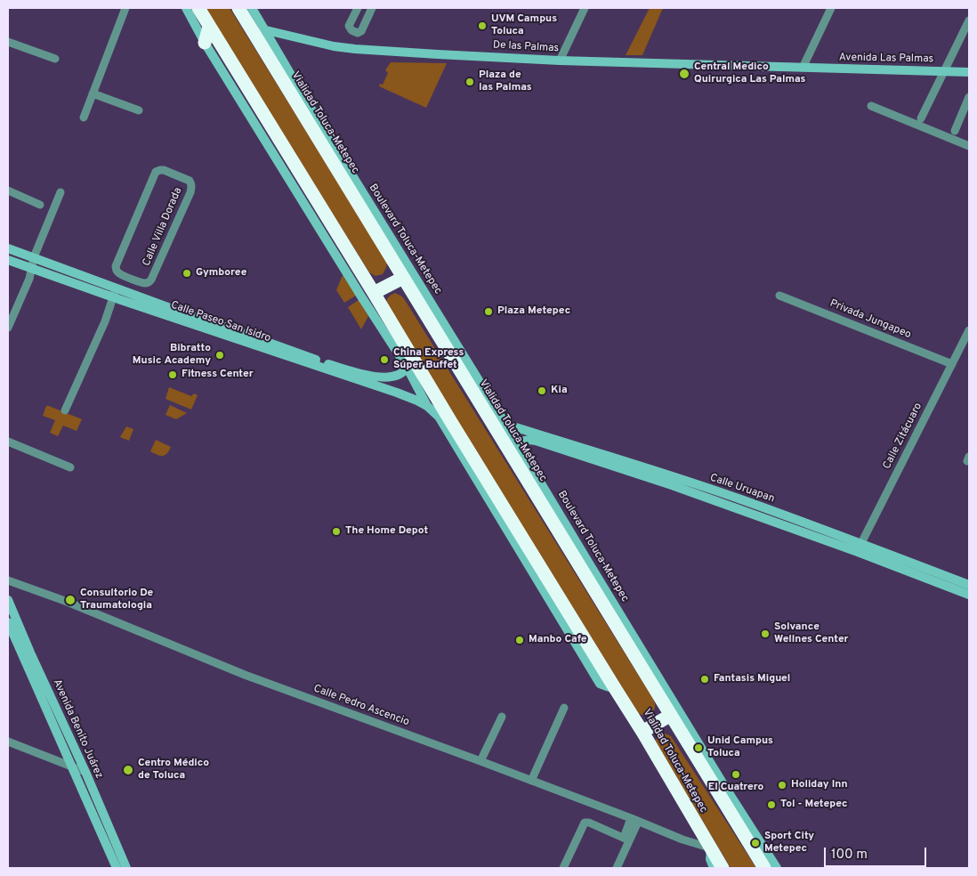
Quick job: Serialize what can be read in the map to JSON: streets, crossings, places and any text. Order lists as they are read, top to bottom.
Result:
{
  "streets": {
    "highway": ["Vialidad Toluca-Metepec"],
    "main road": [
      "De las Palmas",
      "Avenida Las Palmas",
      "Boulevard Toluca-Metepec",
      "Calle Paseo San Isidro",
      "Calle Uruapan",
      "Avenida Benito Juárez"
    ],
    "street": [
      "Calle Villa Dorada",
      "Privada Jungapeo",
      "Calle Zitácuaro",
      "Calle Pedro Ascencio"
    ]
  },
  "crossings": [
    ["De las Palmas", "Avenida Las Palmas"],
    ["De las Palmas", "Vialidad Toluca-Metepec"],
    ["De las Palmas", "Boulevard Toluca-Metepec"],
    ["Vialidad Toluca-Metepec", "Boulevard Toluca-Metepec"],
    ["Vialidad Toluca-Metepec", "Calle Pedro Ascencio"],
    ["Boulevard Toluca-Metepec", "Calle Uruapan"],
    ["Privada Jungapeo", "Calle Zitácuaro"],
    ["Calle Zitácuaro", "Calle Uruapan"]
  ],
  "places": [
    "UVM Campus Toluca",
    "Central Medico Quirurgica Las Palmas",
    "Plaza de las Palmas",
    "Gymboree",
    "Plaza Metepec",
    "Bibratto Music Academy",
    "China Express Súper Buffet",
    "Fitness Center",
    "Kia",
    "The Home Depot",
    "Consultorio De Traumatologia",
    "Solvance Wellnes Center",
    "Manbo Cafe",
    "Fantasis Miguel",
    "Unid Campus Toluca",
    "Centro Médico de Toluca",
    "El Cuatrero",
    "Holiday Inn",
    "Tol - Metepec",
    "Sport City Metepec"
  ],
  "scale_bar": "100 m"
}
